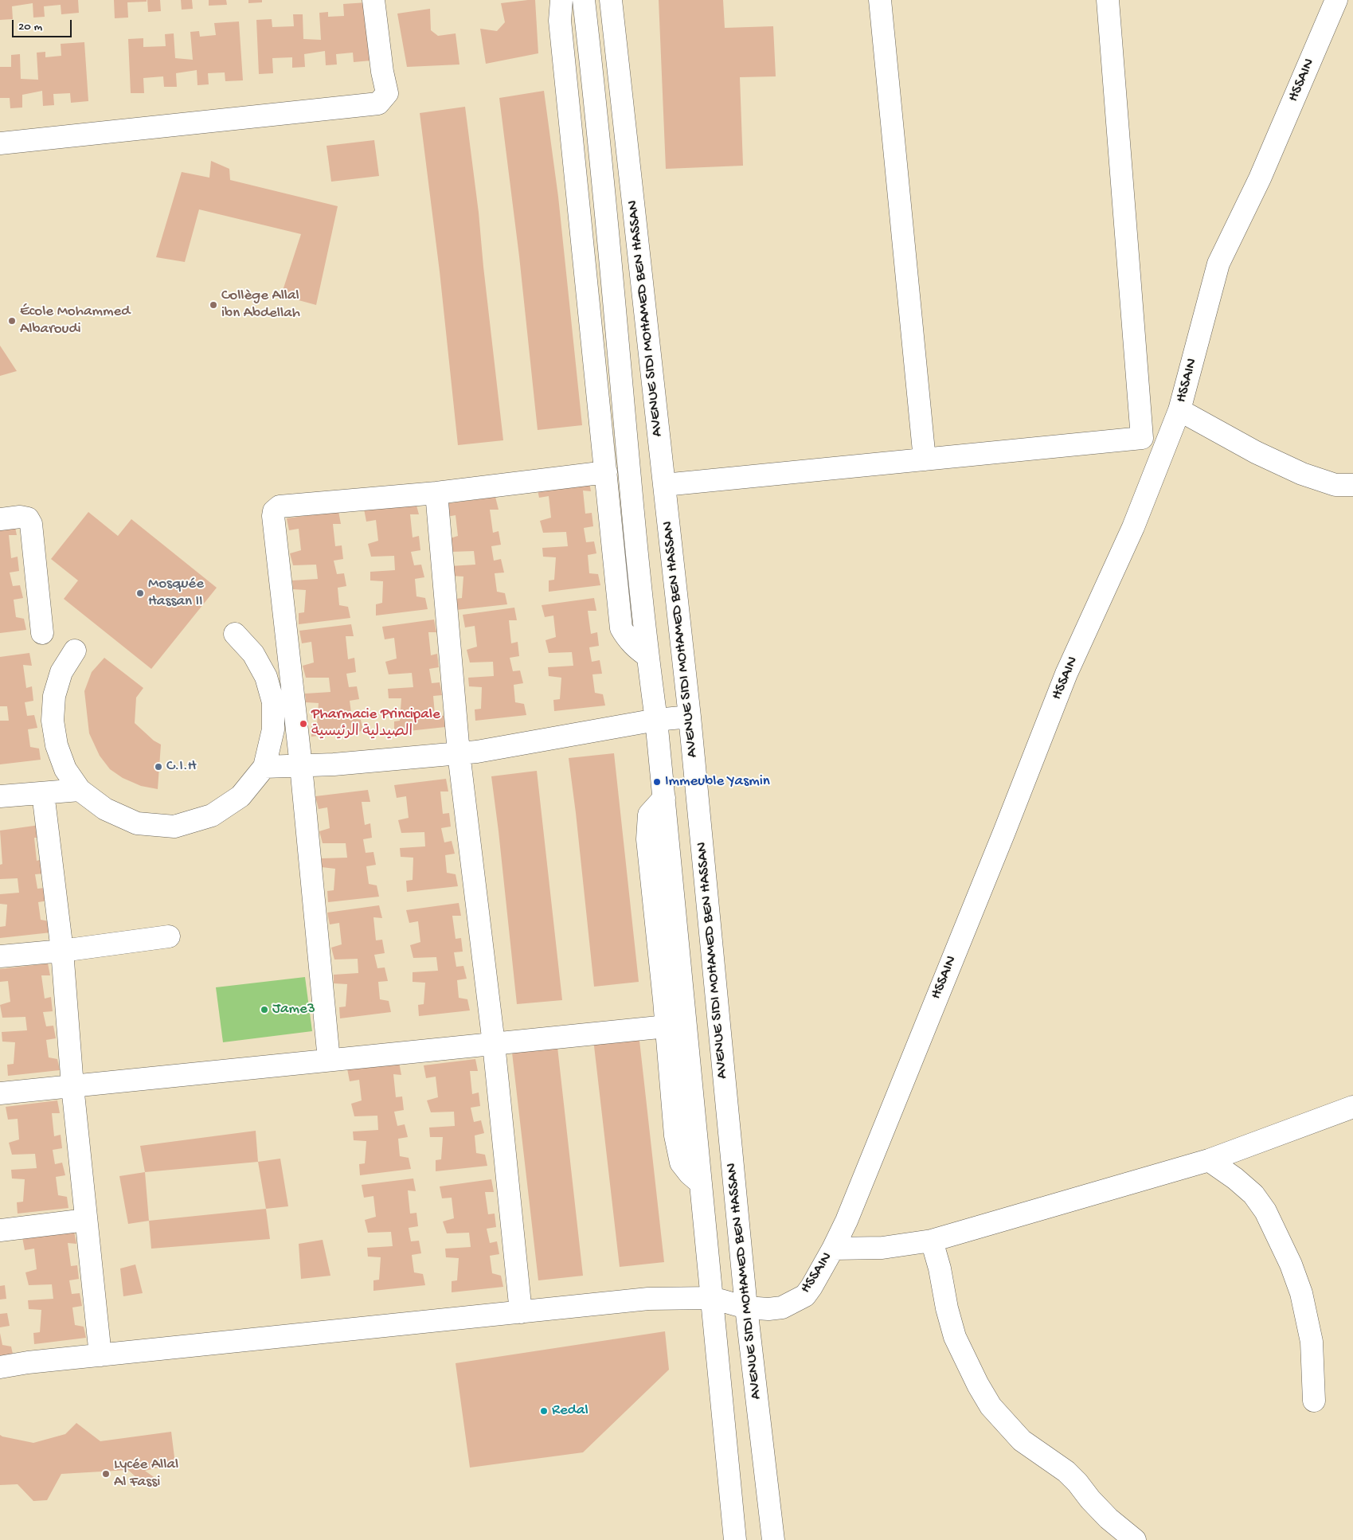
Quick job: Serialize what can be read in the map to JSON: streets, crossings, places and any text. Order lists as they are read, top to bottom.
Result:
{
  "streets": {
    "street": ["HSSAIN", "AVENUE SIDI MOHAMED BEN HASSAN"]
  },
  "crossings": [
    ["HSSAIN", "AVENUE SIDI MOHAMED BEN HASSAN"]
  ],
  "places": [
    "Collège Allal ibn Abdellah",
    "École Mohammed Albaroudi",
    "Mosquée Hassan II",
    "Pharmacie Principale الصيدلية الرئيسية",
    "C.I.H",
    "Immeuble Yasmin",
    "Jame3",
    "Redal",
    "Lycée Allal Al Fassi"
  ],
  "scale_bar": "20 m"
}
